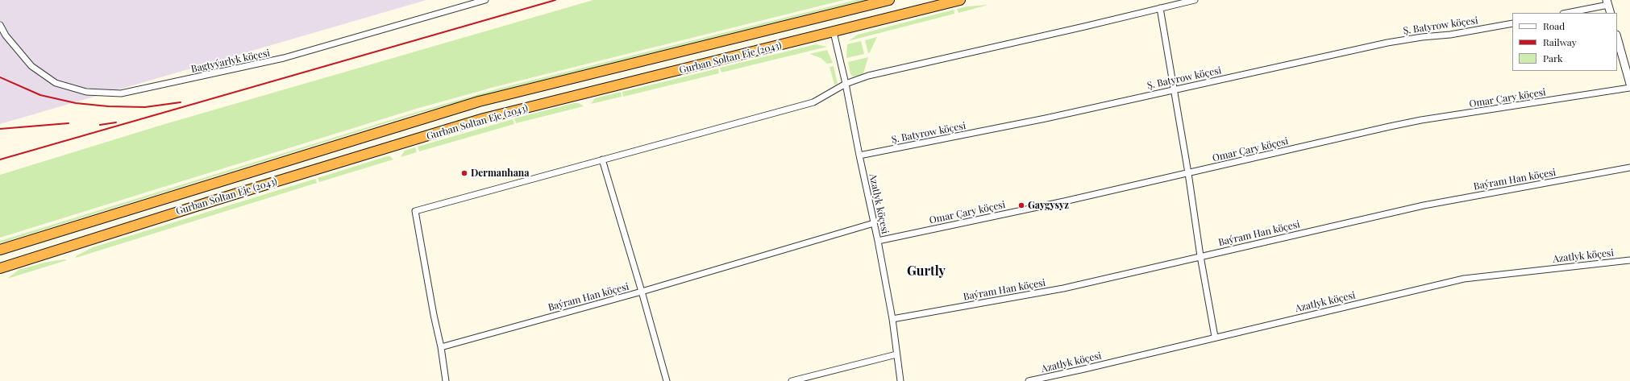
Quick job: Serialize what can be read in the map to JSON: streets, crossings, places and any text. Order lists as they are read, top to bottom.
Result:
{
  "streets": {
    "highway": ["Gurban Soltan Eje (2043)"],
    "street": [
      "Ş. Batyrow köçesi",
      "Bagtyýarlyk köçesi",
      "Omar Çary köçesi",
      "Baýram Han köçesi",
      "Azatlyk köçesi"
    ]
  },
  "crossings": [
    ["Ş. Batyrow köçesi", "Azatlyk köçesi"],
    ["Gurban Soltan Eje (2043)", "Azatlyk köçesi"],
    ["Omar Çary köçesi", "Azatlyk köçesi"],
    ["Baýram Han köçesi", "Azatlyk köçesi"]
  ],
  "districts": ["Gurtly"],
  "places": ["Dermanhana", "Gaygysyz"],
  "legend": ["Road", "Railway", "Park"]
}
